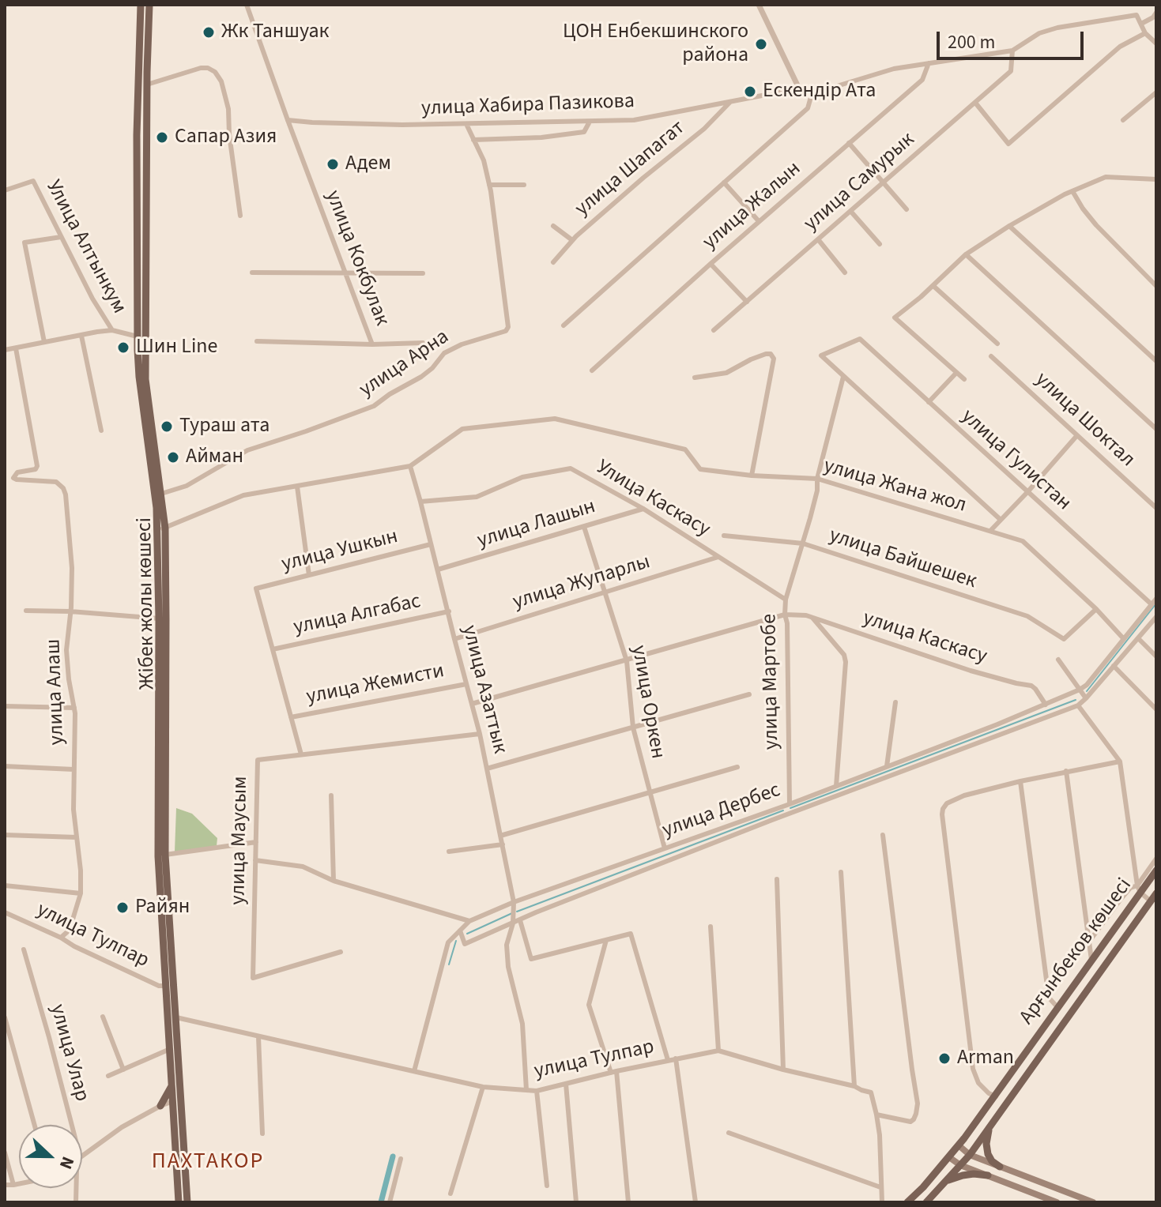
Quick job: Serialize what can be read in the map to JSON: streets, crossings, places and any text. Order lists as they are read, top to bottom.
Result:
{
  "streets": {
    "main road": ["Жібек жолы көшесі", "Арғынбеков көшесі"],
    "street": [
      "улица Хабира Пазикова",
      "улица Шапагат",
      "улица Самурык",
      "улица Жалын",
      "Улица Алтынкум",
      "улица Кокбулак",
      "улица Арна",
      "улица Шоктал",
      "улица Гулистан",
      "улица Жана жол",
      "Улица Каскасу",
      "улица Лашын",
      "улица Ушкын",
      "улица Байшешек",
      "улица Жупарлы",
      "улица Алгабас",
      "улица Каскасу",
      "улица Мартобе",
      "улица Жемисти",
      "улица Азаттык",
      "улица Алаш",
      "улица Оркен",
      "улица Дербес",
      "улица Маусым",
      "улица Тулпар",
      "улица Улар"
    ]
  },
  "crossings": [
    ["улица Хабира Пазикова", "улица Шапагат"],
    ["улица Хабира Пазикова", "улица Самурык"],
    ["улица Хабира Пазикова", "улица Жалын"],
    ["улица Хабира Пазикова", "улица Кокбулак"],
    ["улица Хабира Пазикова", "улица Арна"],
    ["Улица Алтынкум", "Жібек жолы көшесі"],
    ["улица Арна", "Жібек жолы көшесі"],
    ["улица Гулистан", "улица Мартобе"],
    ["улица Гулистан", "улица Дербес"],
    ["улица Жана жол", "улица Байшешек"],
    ["улица Жана жол", "Жібек жолы көшесі"],
    ["улица Жана жол", "улица Мартобе"],
    ["улица Жана жол", "улица Азаттык"],
    ["улица Жана жол", "улица Дербес"],
    ["Улица Каскасу", "улица Лашын"],
    ["Улица Каскасу", "улица Жупарлы"],
    ["Улица Каскасу", "улица Мартобе"],
    ["Улица Каскасу", "улица Азаттык"],
    ["улица Лашын", "улица Азаттык"],
    ["улица Лашын", "улица Оркен"],
    ["улица Ушкын", "улица Алгабас"],
    ["улица Ушкын", "улица Азаттык"],
    ["улица Байшешек", "улица Мартобе"],
    ["улица Жупарлы", "улица Азаттык"],
    ["улица Жупарлы", "улица Оркен"],
    ["Жібек жолы көшесі", "улица Тулпар"],
    ["улица Алгабас", "улица Азаттык"],
    ["улица Каскасу", "улица Мартобе"],
    ["улица Каскасу", "улица Дербес"],
    ["улица Мартобе", "улица Дербес"],
    ["улица Жемисти", "улица Азаттык"],
    ["улица Азаттык", "улица Дербес"],
    ["улица Азаттык", "улица Маусым"],
    ["улица Азаттык", "улица Тулпар"],
    ["улица Алаш", "улица Тулпар"],
    ["улица Оркен", "улица Дербес"]
  ],
  "districts": ["ПАХТАКОР"],
  "places": [
    "Жк Таншуак",
    "ЦОН Енбекшинского района",
    "Ескендір Ата",
    "Сапар Азия",
    "Адем",
    "Шин Line",
    "Тураш ата",
    "Айман",
    "Райян",
    "Arman"
  ],
  "scale_bar": "200 m",
  "north": "right"
}
